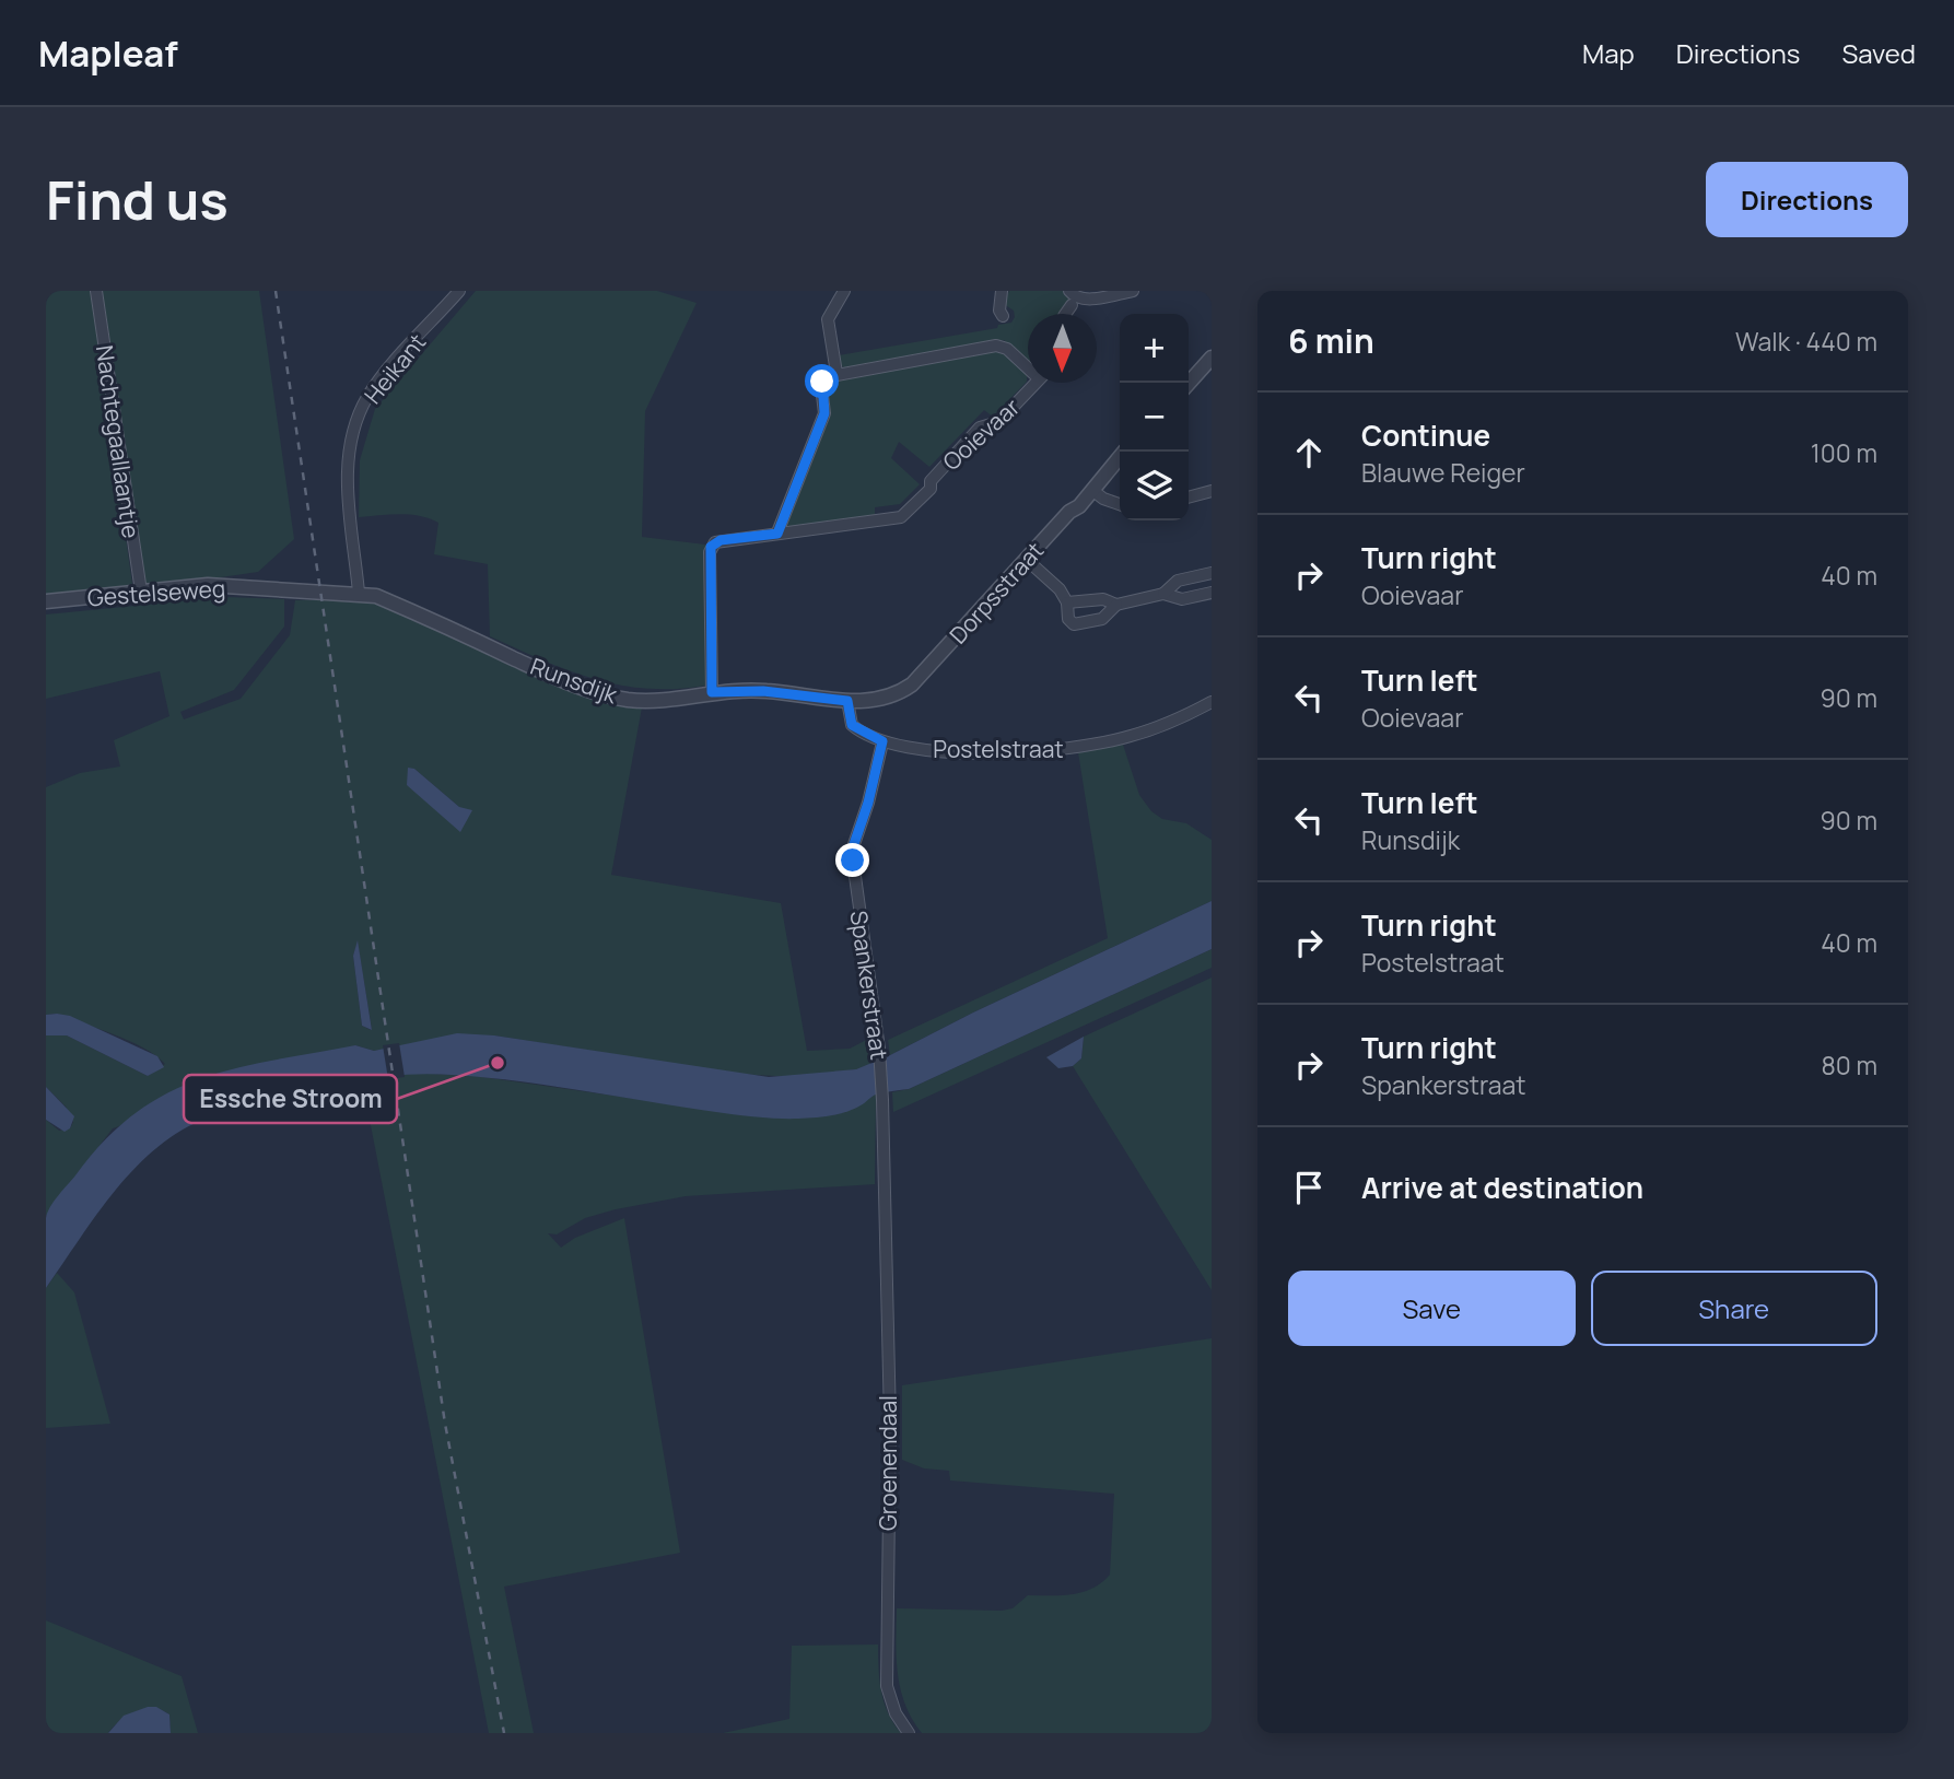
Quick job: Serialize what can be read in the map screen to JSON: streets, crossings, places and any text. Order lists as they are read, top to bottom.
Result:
{
  "streets": {
    "street": [
      "Heikant",
      "Ooievaar",
      "Nachtegaallaantje",
      "Gestelseweg",
      "Dorpsstraat",
      "Runsdijk",
      "Postelstraat",
      "Spankerstraat",
      "Groenendaal"
    ]
  },
  "crossings": [
    ["Heikant", "Gestelseweg"],
    ["Heikant", "Runsdijk"],
    ["Ooievaar", "Runsdijk"],
    ["Nachtegaallaantje", "Gestelseweg"],
    ["Gestelseweg", "Runsdijk"],
    ["Dorpsstraat", "Runsdijk"],
    ["Dorpsstraat", "Postelstraat"],
    ["Runsdijk", "Postelstraat"],
    ["Postelstraat", "Spankerstraat"],
    ["Spankerstraat", "Groenendaal"]
  ],
  "places": ["Essche Stroom"],
  "north": "bottom",
  "page": {
    "header": "Mapleaf",
    "nav": ["Map", "Directions", "Saved"],
    "buttons": [
      "Directions",
      ["Save", "Share"]
    ],
    "title": "Find us",
    "heading": ["6 min", "Walk · 440 m"],
    "map_buttons": ["+", "−"],
    "list": [
      ["Continue", "Blauwe Reiger", "100 m"],
      ["Turn right", "Ooievaar", "40 m"],
      ["Turn left", "Ooievaar", "90 m"],
      ["Turn left", "Runsdijk", "90 m"],
      ["Turn right", "Postelstraat", "40 m"],
      ["Turn right", "Spankerstraat", "80 m"],
      "Arrive at destination"
    ]
  }
}
